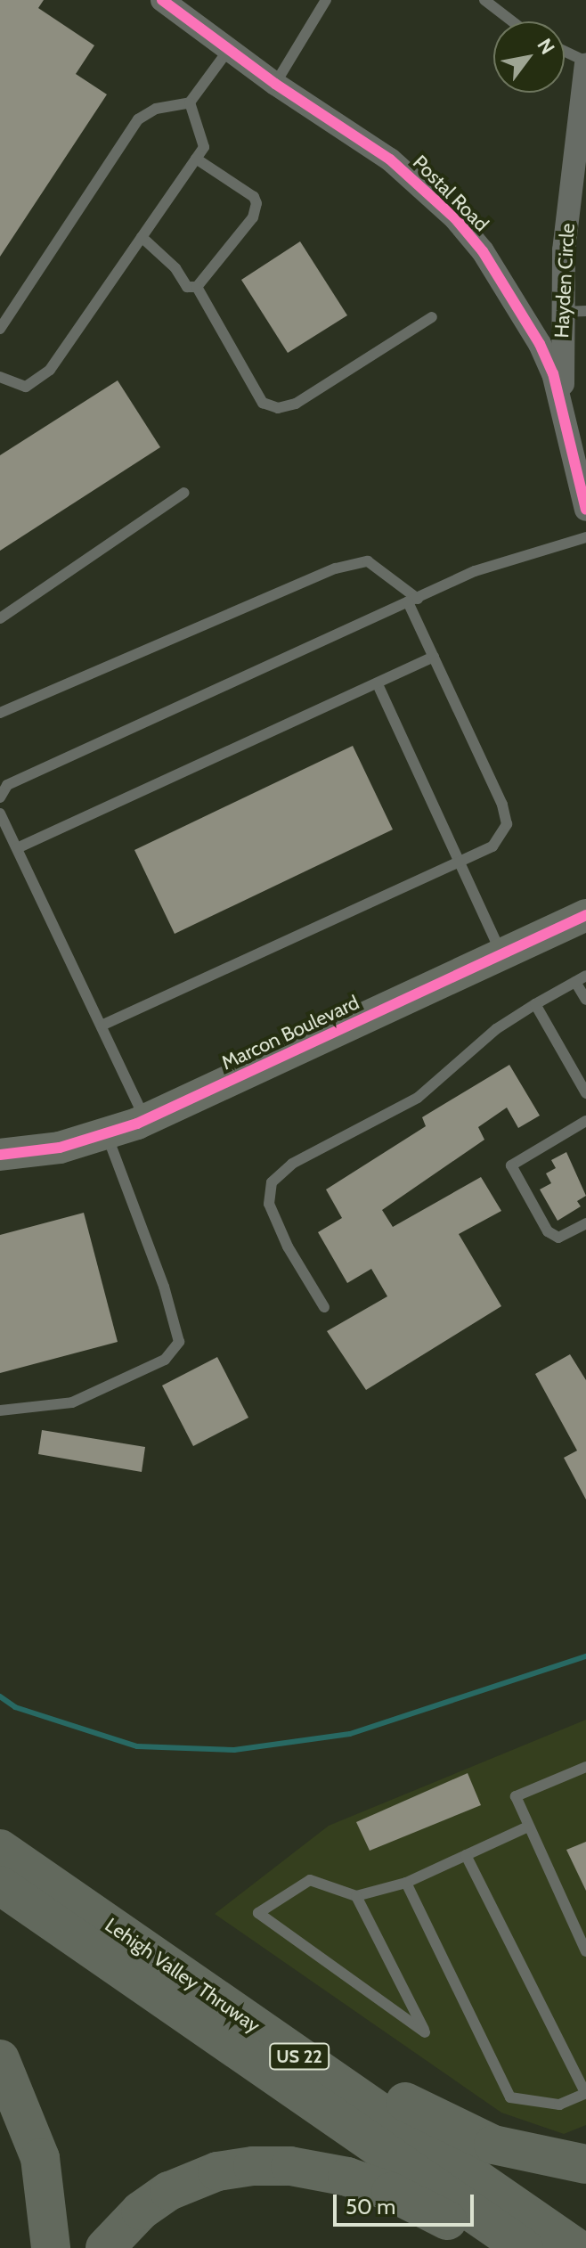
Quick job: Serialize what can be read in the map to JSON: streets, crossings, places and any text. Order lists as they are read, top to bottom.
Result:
{
  "streets": {
    "highway": ["Lehigh Valley Thruway", "US 22"],
    "street": ["Postal Road", "Hayden Circle", "Marcon Boulevard"]
  },
  "crossings": [
    ["Postal Road", "Hayden Circle"]
  ],
  "scale_bar": "50 m",
  "north": "top right"
}
